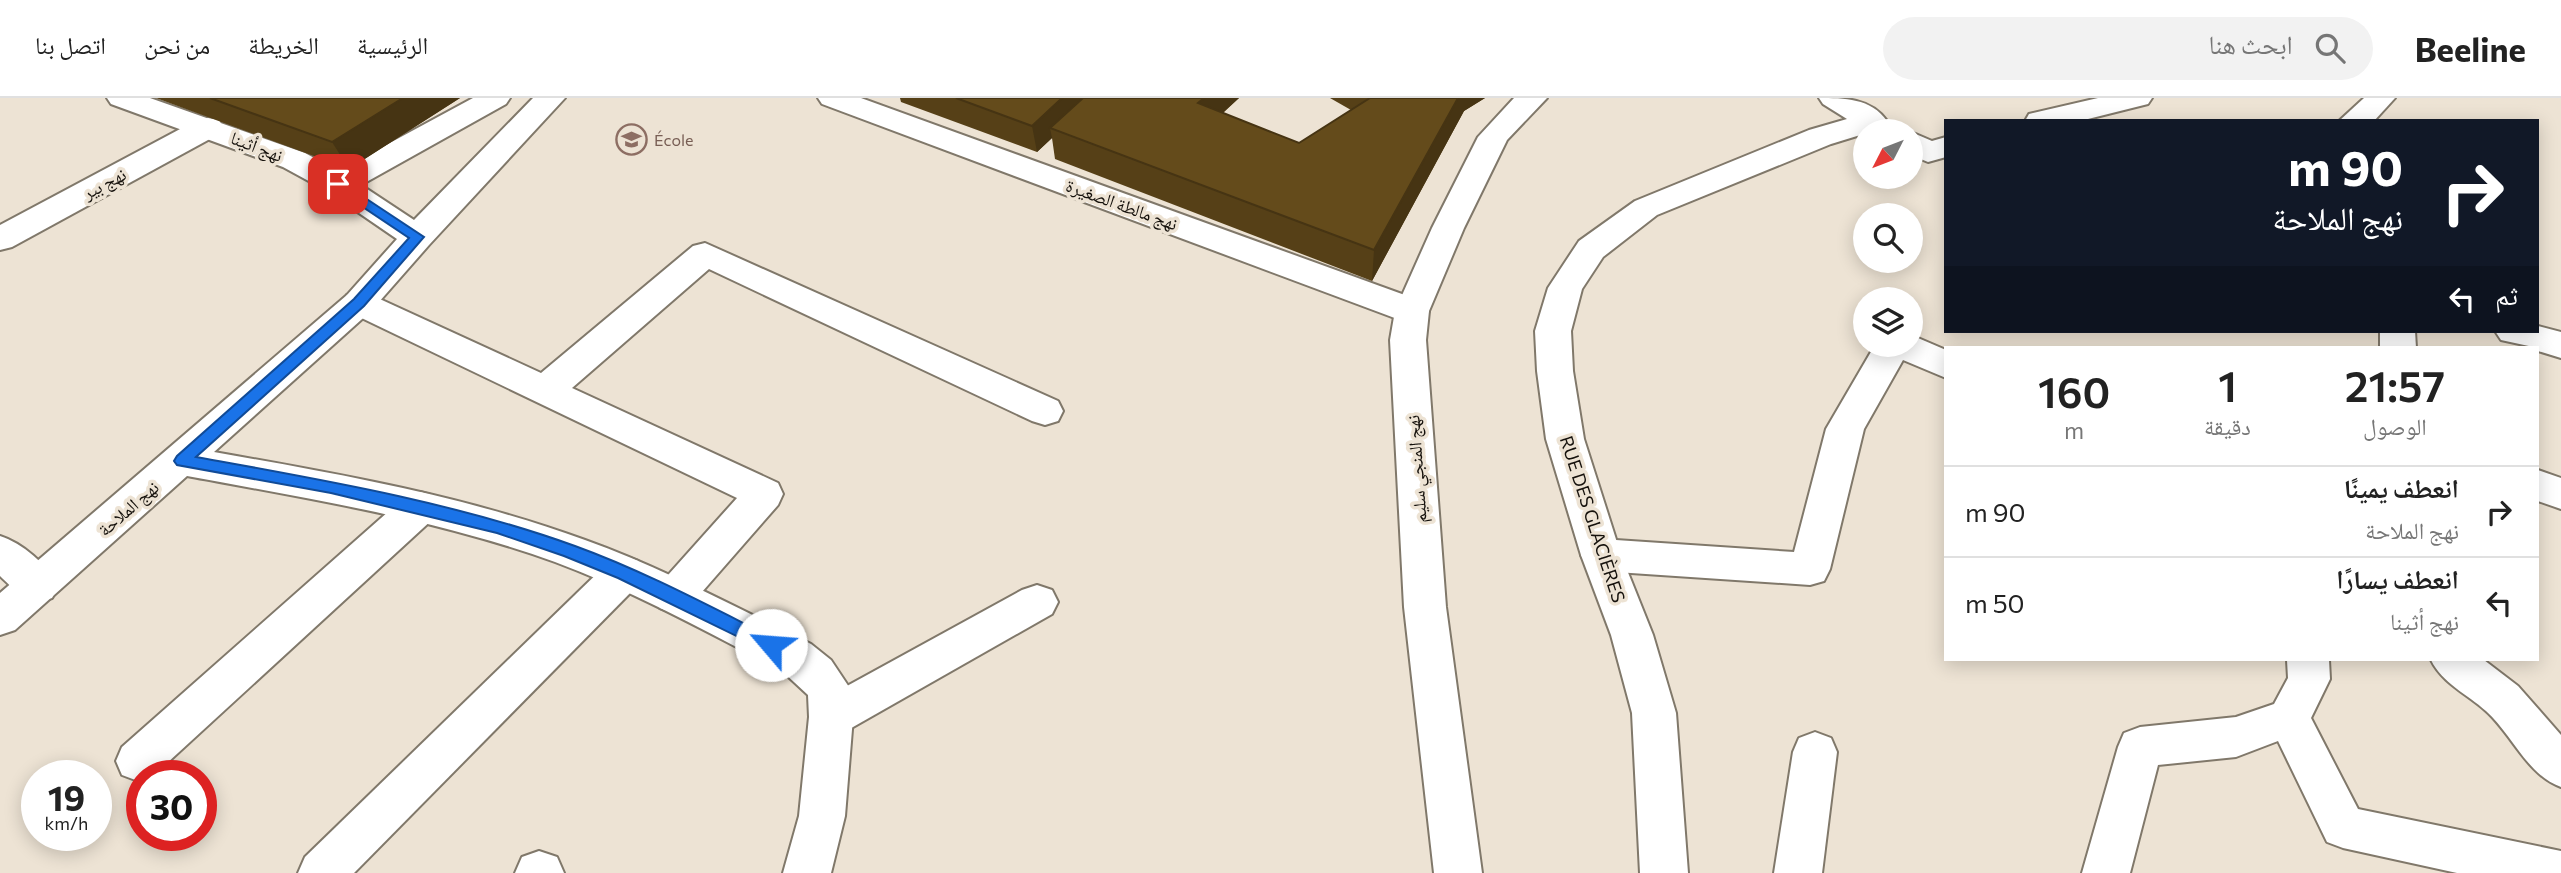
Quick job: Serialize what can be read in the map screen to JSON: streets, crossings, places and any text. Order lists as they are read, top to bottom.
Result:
{
  "streets": {
    "street": [
      "نهج أثينا",
      "نهج بير",
      "نهج مالطة الصغيرة",
      "نهج المنجي سليم",
      "نهج الملاحة",
      "RUE DES GLACIÈRES"
    ]
  },
  "crossings": [
    ["نهج أثينا", "نهج بير"],
    ["نهج أثينا", "نهج الملاحة"],
    ["نهج مالطة الصغيرة", "نهج المنجي سليم"]
  ],
  "places": {
    "school or university": ["École"]
  },
  "north": "bottom left",
  "page": {
    "header": "Beeline",
    "search": "ابحث هنا",
    "nav": [
      "الرئيسية",
      "الخريطة",
      "من نحن",
      "اتصل بنا"
    ],
    "turn": ["90 m", "نهج الملاحة"],
    "then": "ثم",
    "eta": [
      "21:57",
      "الوصول",
      "1",
      "دقيقة",
      "160",
      "m"
    ],
    "list": [
      {
        "name": "انعطف يمينًا",
        "note": "نهج الملاحة",
        "value": "90 m"
      },
      {
        "name": "انعطف يسارًا",
        "note": "نهج أثينا",
        "value": "50 m"
      }
    ],
    "speed": "19 km/h",
    "limit": "30"
  }
}
